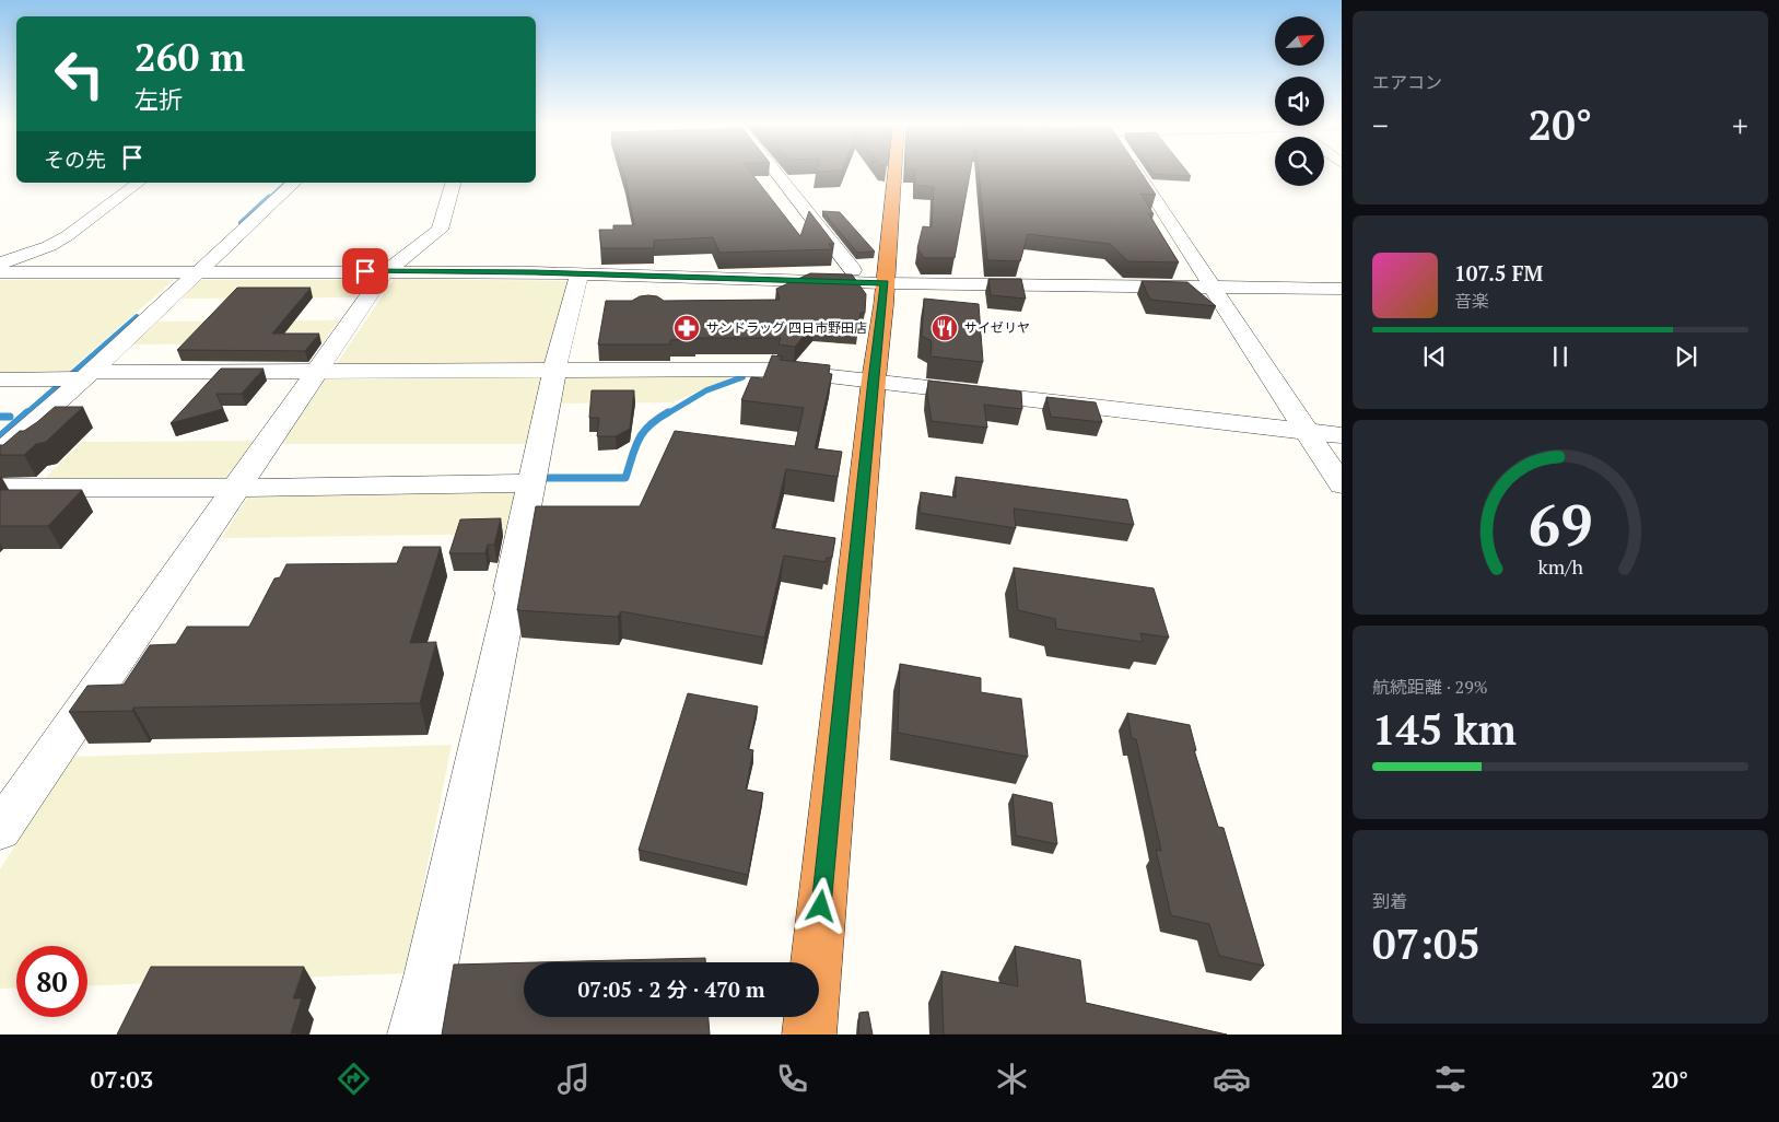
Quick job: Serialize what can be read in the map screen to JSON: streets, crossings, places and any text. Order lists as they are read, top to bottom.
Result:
{
  "places": {
    "pharmacy": ["サンドラッグ 四日市野田店"],
    "restaurant": ["サイゼリヤ"]
  },
  "north": "top right",
  "page": {
    "tile": [
      "エアコン",
      ["航続距離 · 29%", "145 km"],
      ["到着", "07:05"]
    ],
    "turn": ["260 m", "左折"],
    "heat": ["−", "20°", "+"],
    "then": "その先",
    "song": ["107.5 FM", "音楽"],
    "limit": "80",
    "trip": "07:05 · 2 分 · 470 m",
    "tabs": ["07:03", "20°"],
    "gauge": ["69", "km/h"]
  }
}
